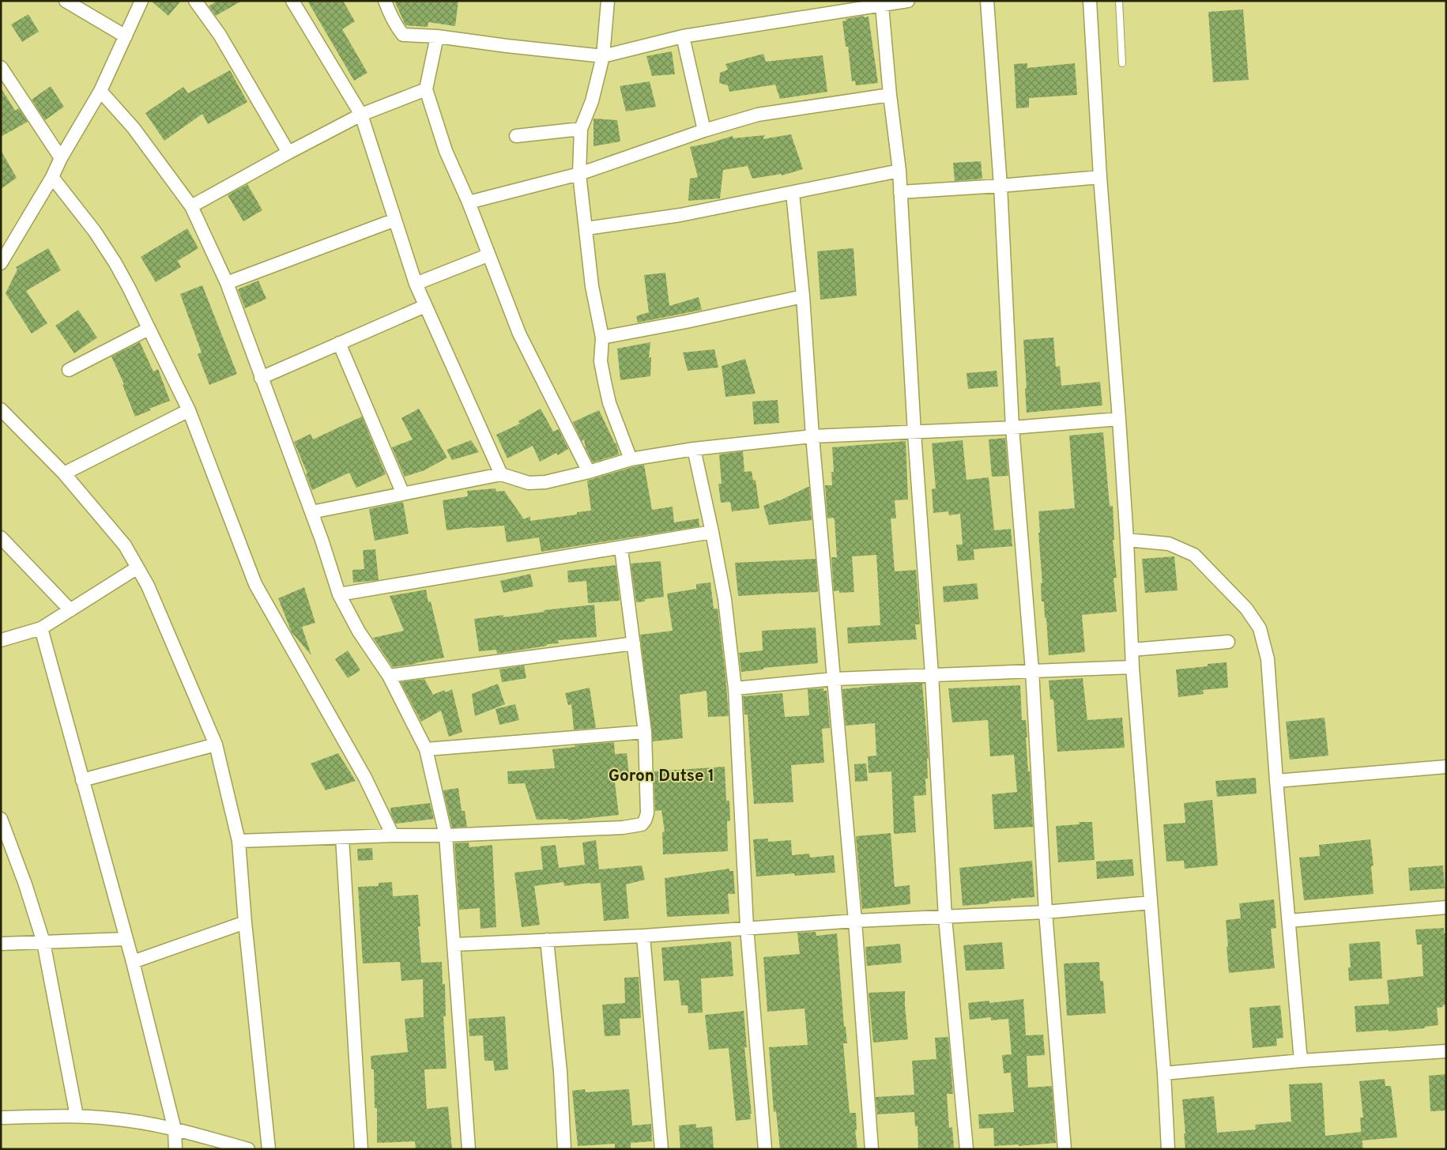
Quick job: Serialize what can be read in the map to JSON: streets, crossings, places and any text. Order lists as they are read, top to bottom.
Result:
{
  "districts": ["Goron Dutse 1"]
}
